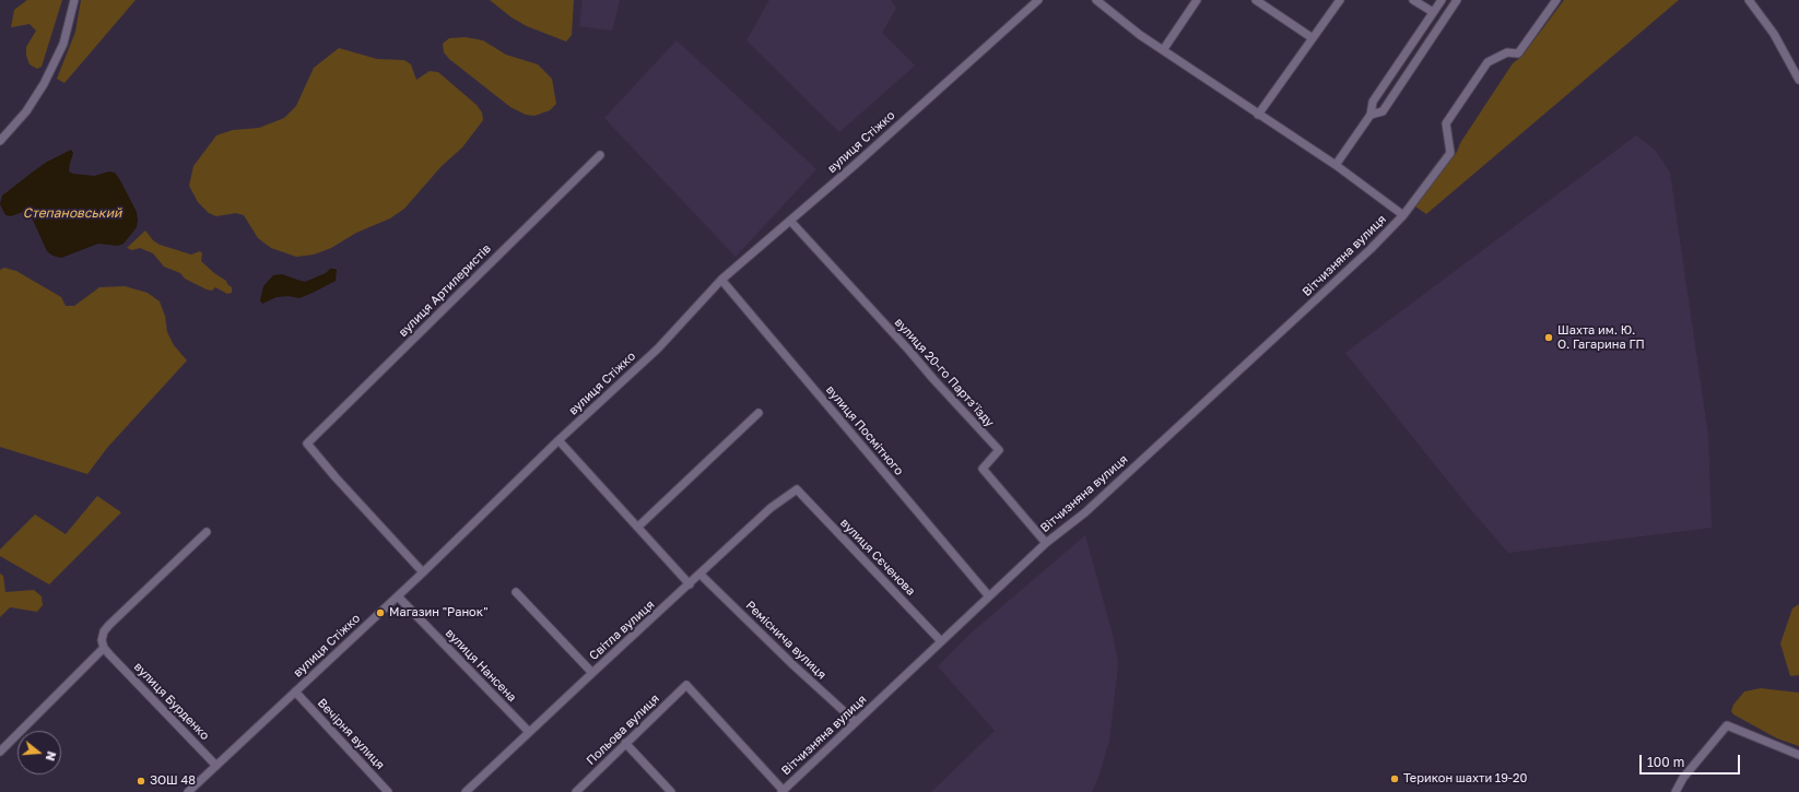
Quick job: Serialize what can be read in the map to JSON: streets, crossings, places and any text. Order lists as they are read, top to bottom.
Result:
{
  "streets": {
    "street": [
      "вулиця Стіжко",
      "Вітчизняна вулиця",
      "вулиця Артилеристів",
      "вулиця 20-го Партз'їзду",
      "вулиця Посмітного",
      "вулиця Сєченова",
      "Світла вулиця",
      "Реміснича вулиця",
      "вулиця Нансена",
      "вулиця Бурденко",
      "Польова вулиця",
      "Вечірня вулиця"
    ]
  },
  "crossings": [
    ["вулиця Стіжко", "вулиця Артилеристів"],
    ["вулиця Стіжко", "вулиця 20-го Партз'їзду"],
    ["вулиця Стіжко", "вулиця Посмітного"],
    ["вулиця Стіжко", "вулиця Нансена"],
    ["вулиця Стіжко", "вулиця Бурденко"],
    ["вулиця Стіжко", "Вечірня вулиця"],
    ["Вітчизняна вулиця", "вулиця 20-го Партз'їзду"],
    ["Вітчизняна вулиця", "вулиця Посмітного"],
    ["Вітчизняна вулиця", "вулиця Сєченова"],
    ["Вітчизняна вулиця", "Реміснича вулиця"],
    ["Вітчизняна вулиця", "Польова вулиця"],
    ["вулиця Сєченова", "Світла вулиця"],
    ["Світла вулиця", "Реміснича вулиця"],
    ["Світла вулиця", "вулиця Нансена"]
  ],
  "water": ["Степановський"],
  "places": [
    "Шахта им. Ю. О. Гагарина ГП",
    "Магазин \"Ранок\"",
    "Терикон шахти 19-20",
    "ЗОШ 48"
  ],
  "scale_bar": "100 m",
  "north": "right"
}
